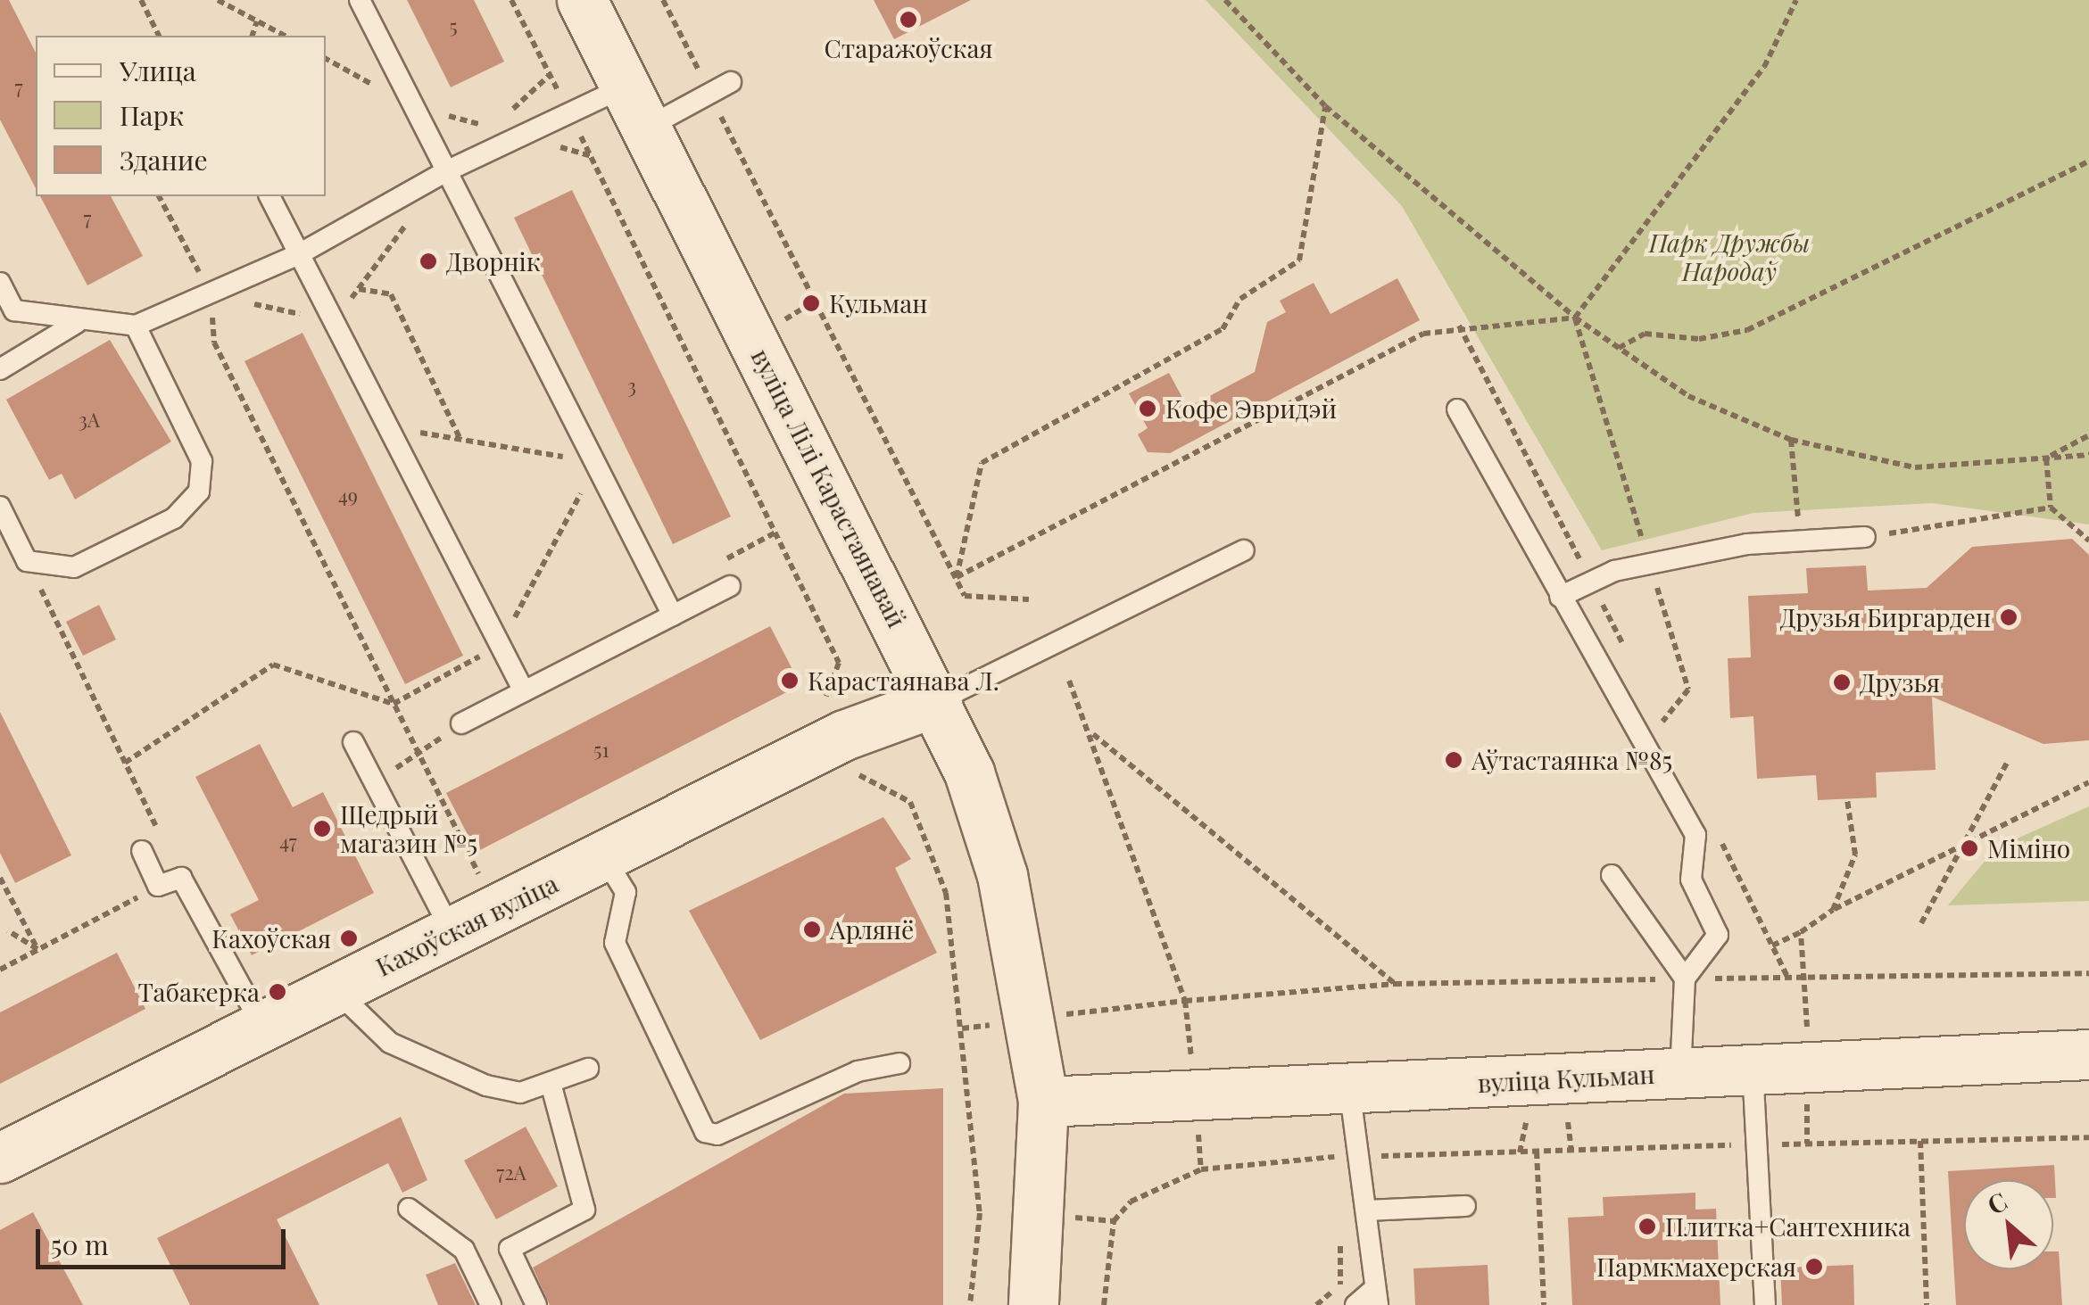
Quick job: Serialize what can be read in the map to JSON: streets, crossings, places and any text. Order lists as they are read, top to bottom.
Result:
{
  "streets": {
    "main road": ["вуліца Лілі Карастаянавай", "Кахоўская вуліца", "вуліца Кульман"]
  },
  "crossings": [
    ["вуліца Лілі Карастаянавай", "Кахоўская вуліца"],
    ["вуліца Лілі Карастаянавай", "вуліца Кульман"]
  ],
  "parks": ["Парк Дружбы Народаў"],
  "places": [
    "Старажоўская",
    "Дворнік",
    "Кульман",
    "Кофе Эвридэй",
    "Друзья Биргарден",
    "Карастаянава Л.",
    "Друзья",
    "Аўтастаянка №85",
    "Щедрый магазин №5",
    "Міміно",
    "Арлянё",
    "Кахоўская",
    "Табакерка",
    "Плитка+Сантехника",
    "Пармкмахерская"
  ],
  "house_numbers": [
    "5",
    "7",
    "7",
    "3",
    "3А",
    "49",
    "51",
    "47",
    "72А"
  ],
  "legend": ["Улица", "Парк", "Здание"],
  "scale_bar": "50 m",
  "north": "top left"
}
